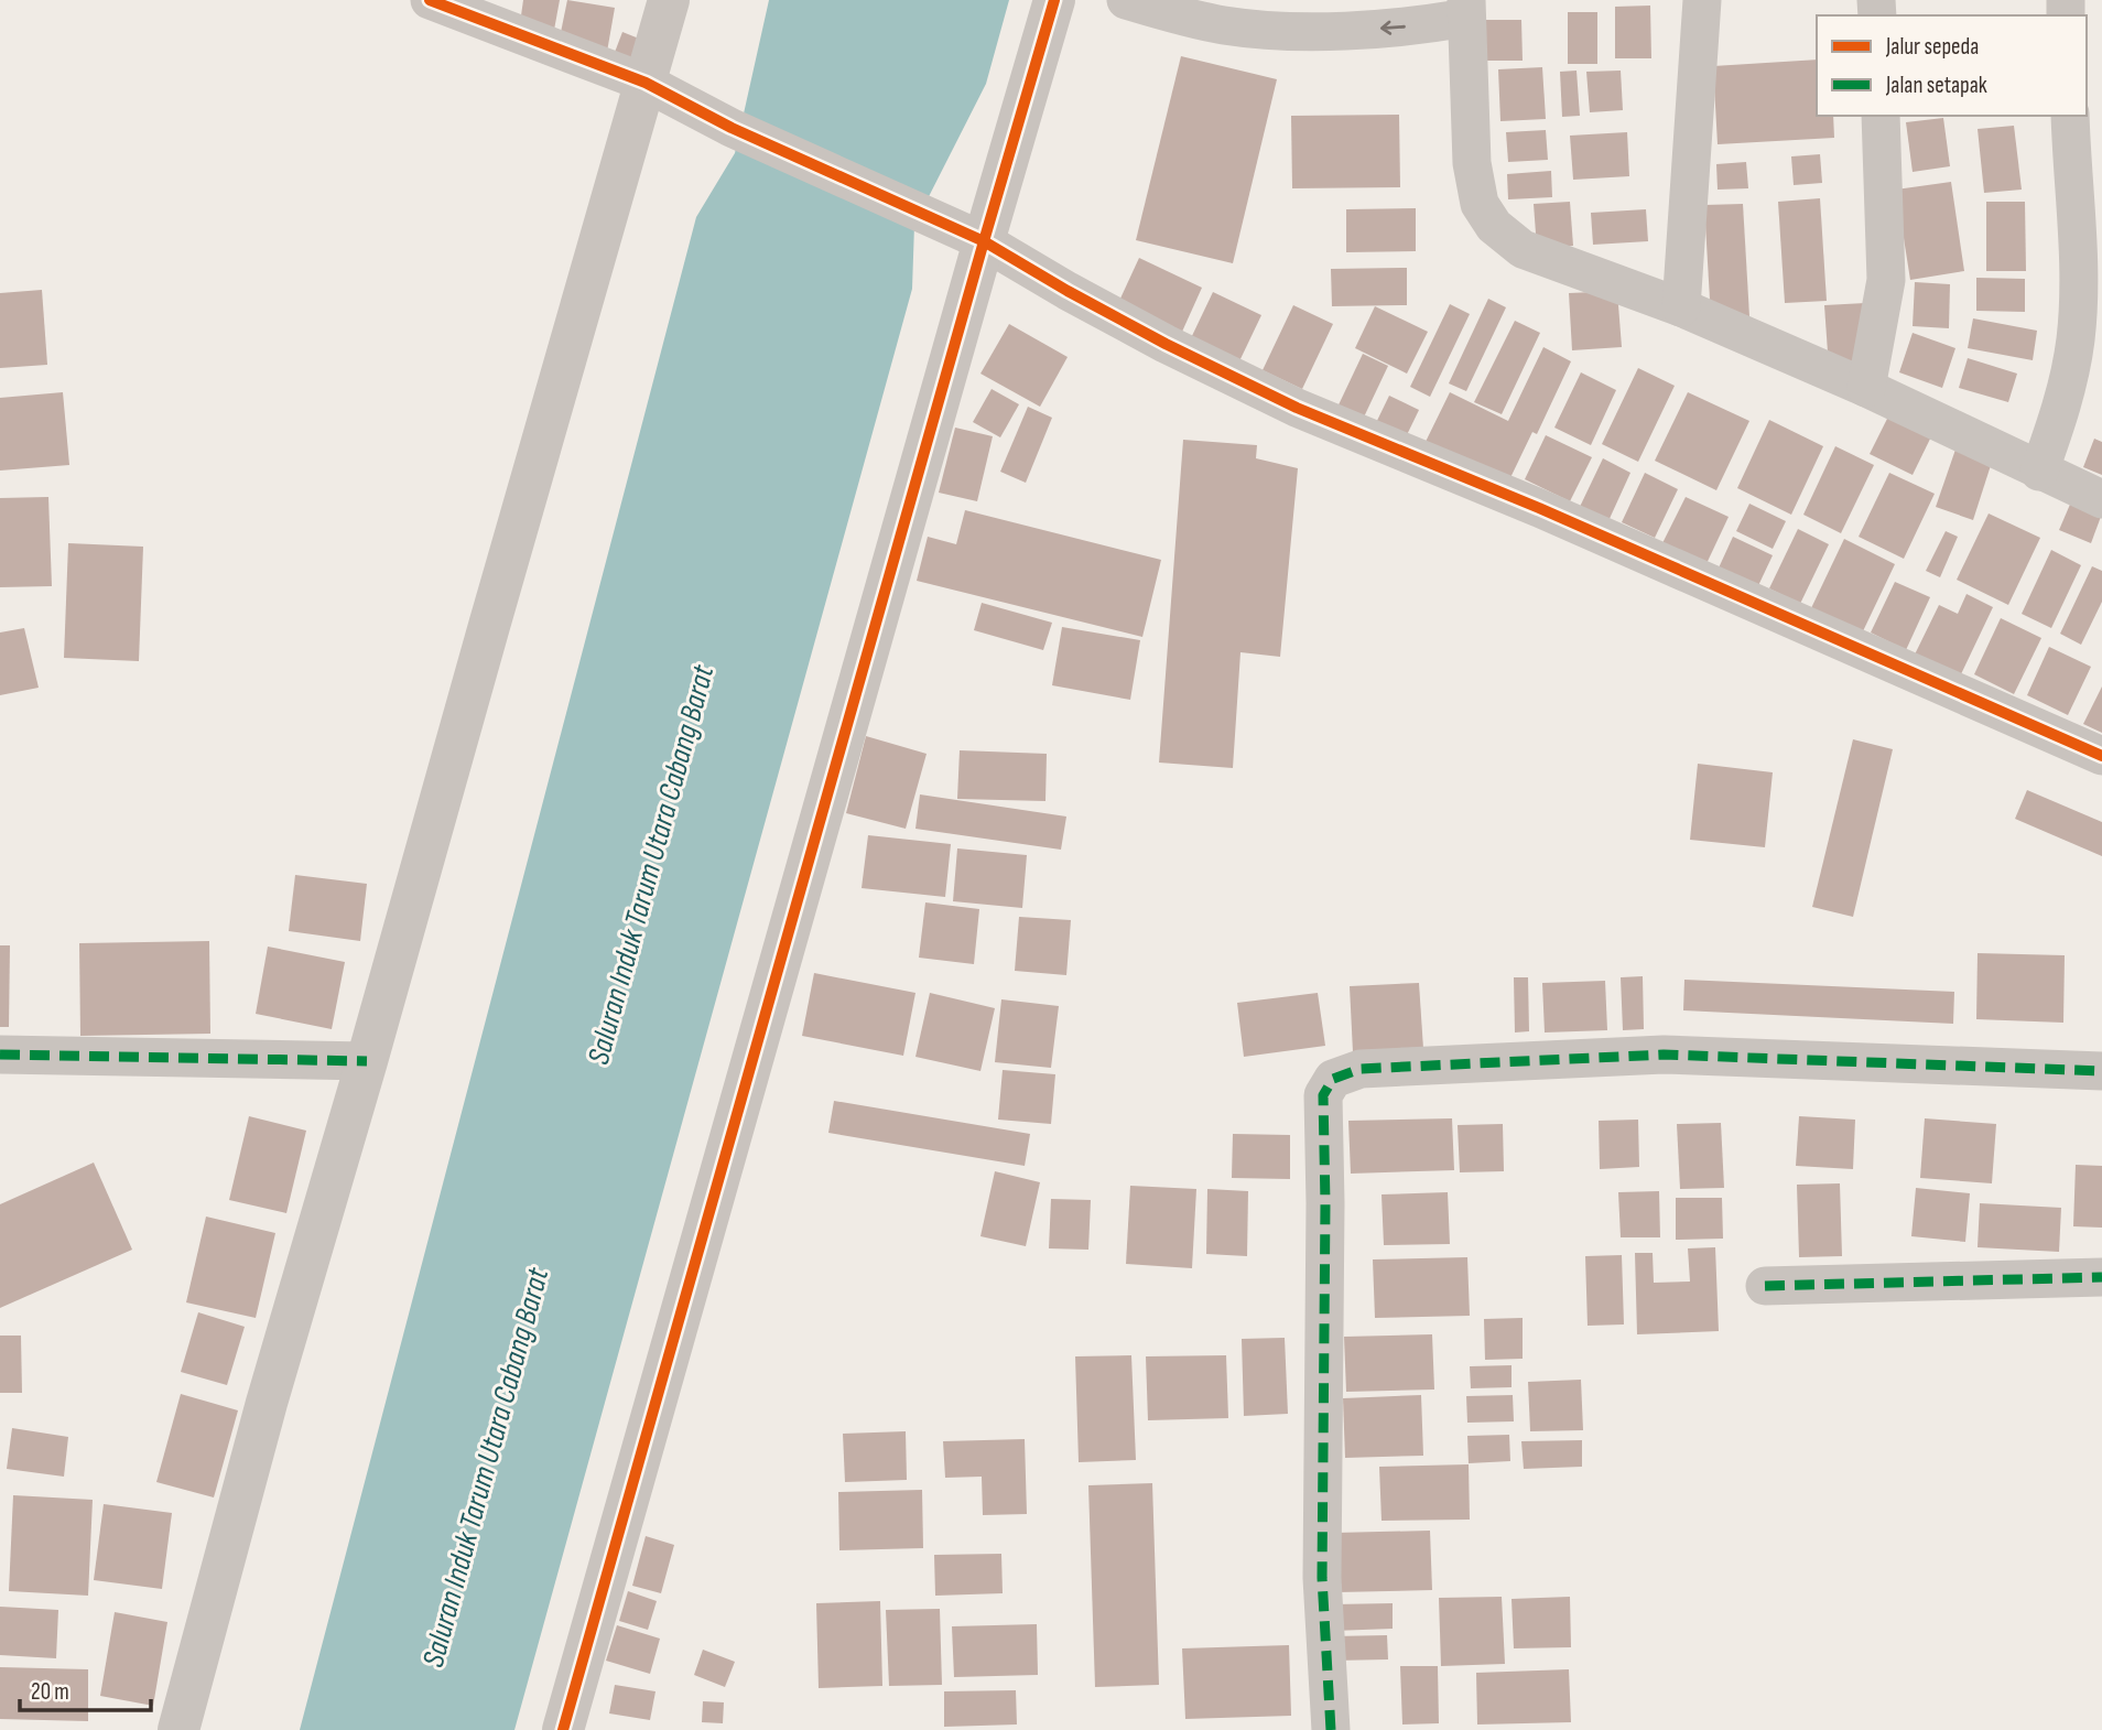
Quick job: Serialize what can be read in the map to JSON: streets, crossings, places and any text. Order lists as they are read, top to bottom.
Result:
{
  "water": ["Saluran Induk Tarum Utara Cabang Barat"],
  "legend": ["Jalur sepeda", "Jalan setapak"],
  "scale_bar": "20 m"
}
